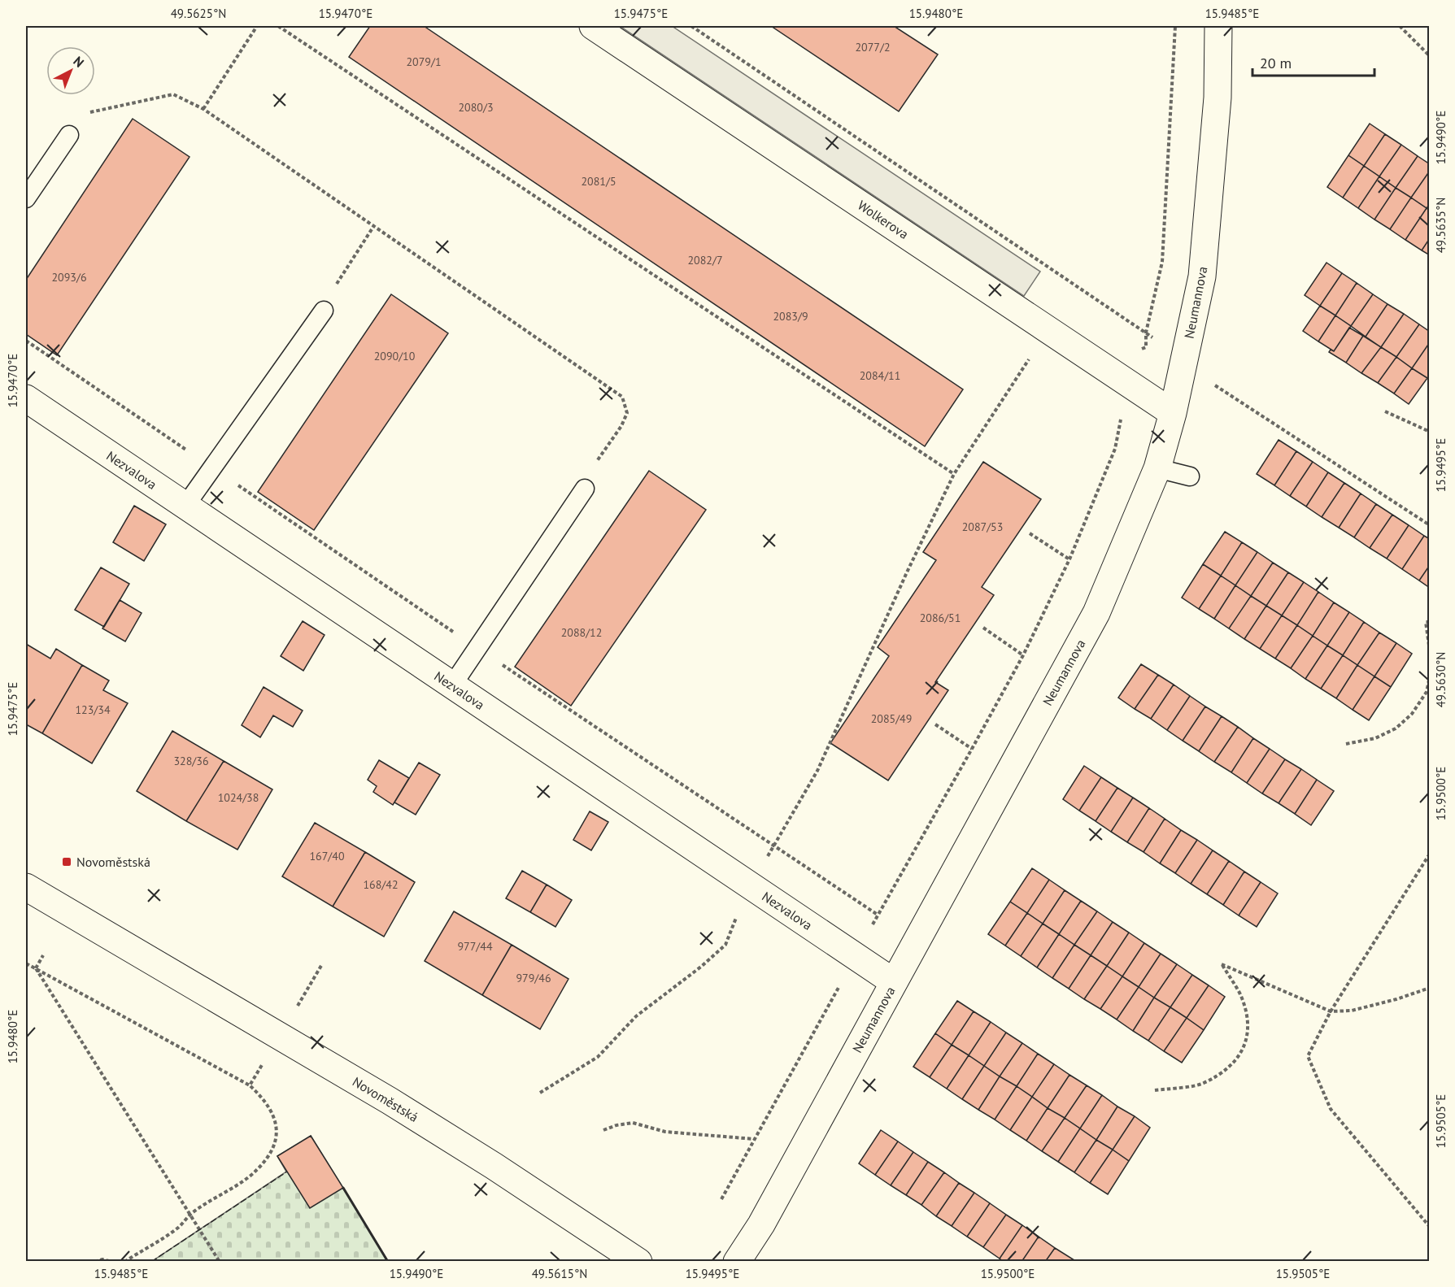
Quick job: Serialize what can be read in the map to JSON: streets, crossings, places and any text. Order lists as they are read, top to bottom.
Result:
{
  "streets": {
    "street": [
      "Wolkerova",
      "Neumannova",
      "Nezvalova",
      "Novoměstská"
    ]
  },
  "crossings": [
    ["Wolkerova", "Neumannova"],
    ["Neumannova", "Nezvalova"]
  ],
  "places": {
    "transit": ["Novoměstská"]
  },
  "house_numbers": [
    "2077/2",
    "2079/1",
    "2080/3",
    "2081/5",
    "2082/7",
    "2093/6",
    "2083/9",
    "2090/10",
    "2084/11",
    "2087/53",
    "2086/51",
    "2088/12",
    "123/34",
    "2085/49",
    "328/36",
    "1024/38",
    "167/40",
    "168/42",
    "977/44",
    "979/46"
  ],
  "scale_bar": "20 m",
  "north": "top right",
  "coordinates": [
    "49.5625°N",
    "15.9470°E",
    "15.9475°E",
    "15.9480°E",
    "15.9485°E",
    "15.9490°E",
    "49.5635°N",
    "15.9495°E",
    "49.5630°N",
    "15.9500°E",
    "15.9505°E",
    "49.5615°N"
  ]
}
